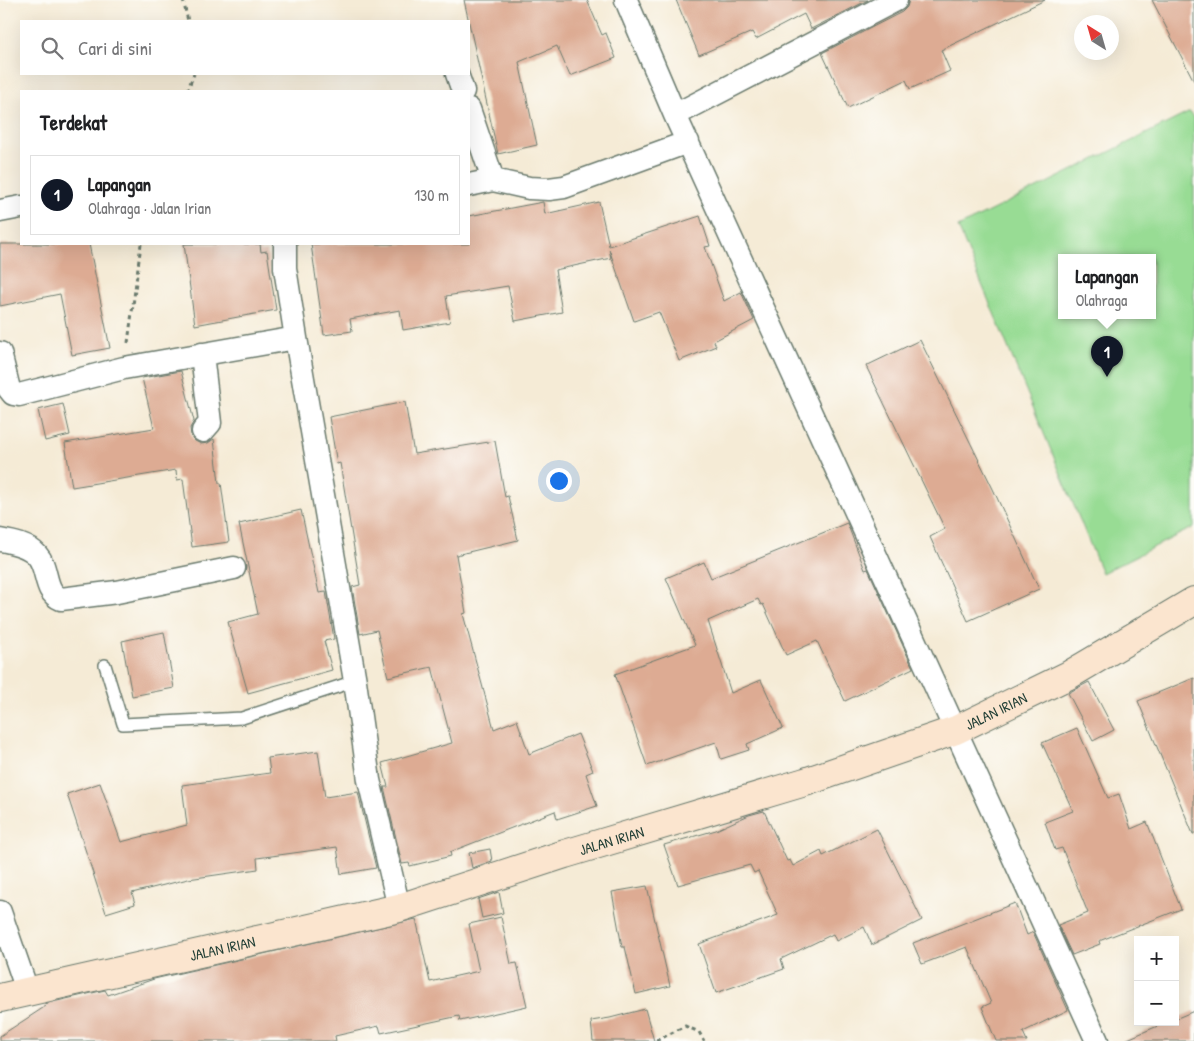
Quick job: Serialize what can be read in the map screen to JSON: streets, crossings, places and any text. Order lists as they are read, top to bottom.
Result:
{
  "streets": {
    "street": ["JALAN IRIAN"]
  },
  "north": "top left",
  "page": {
    "search": "Cari di sini",
    "heading": "Terdekat",
    "list": [
      {
        "mark": "1",
        "name": "Lapangan",
        "note": "Olahraga · Jalan Irian",
        "value": "130 m"
      }
    ],
    "popup": ["Lapangan", "Olahraga"],
    "pins": "1",
    "map_buttons": ["+", "−"]
  }
}
